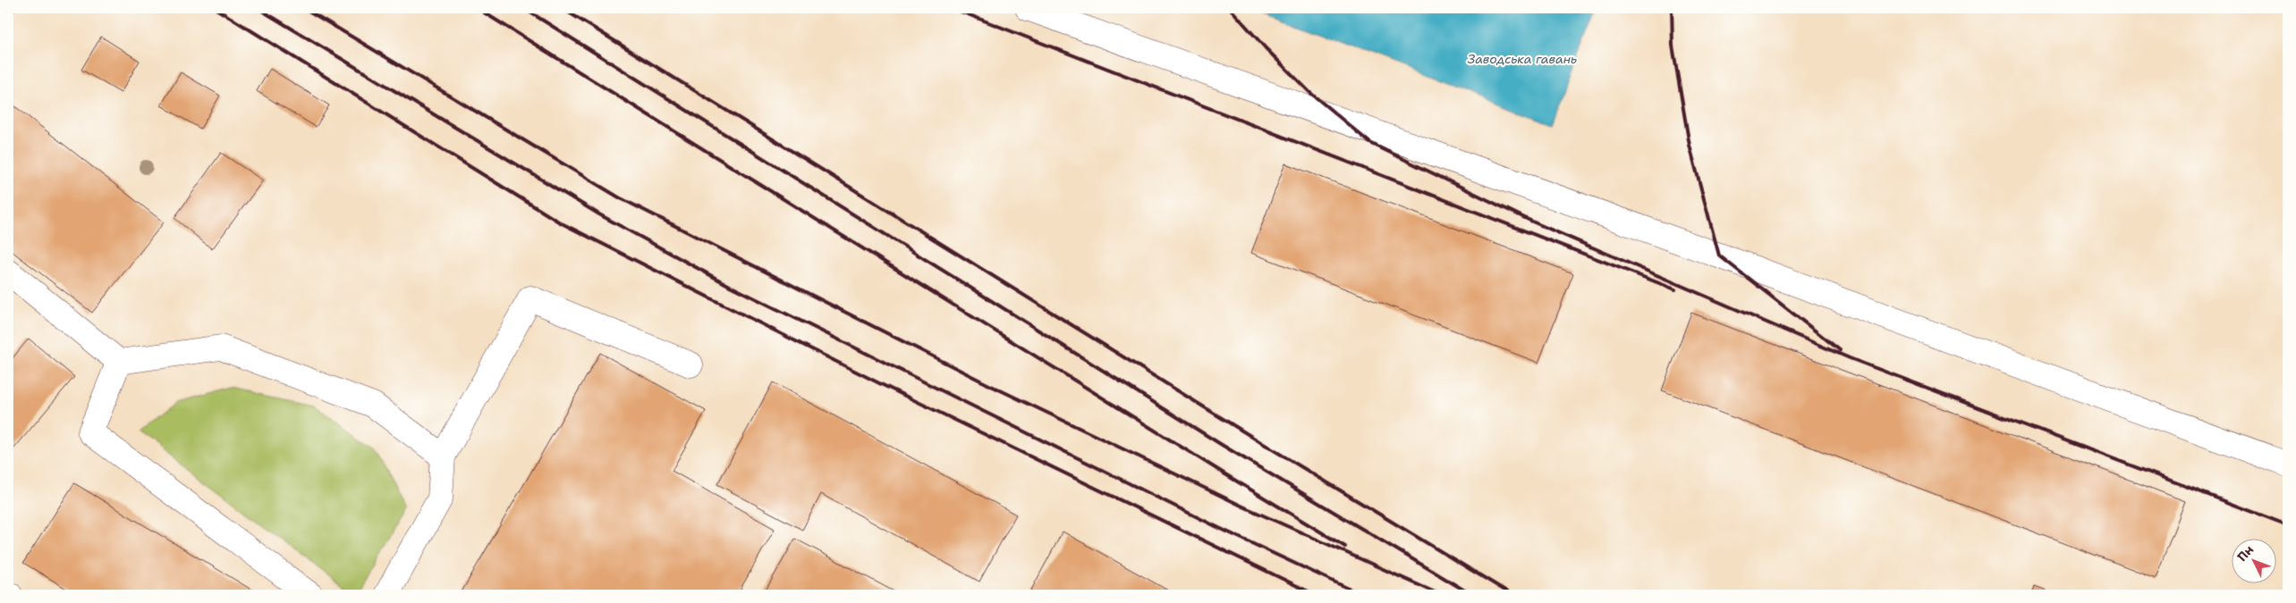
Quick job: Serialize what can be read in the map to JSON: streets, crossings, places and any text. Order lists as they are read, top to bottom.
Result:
{
  "water": ["Заводська гавань"],
  "north": "top left"
}
